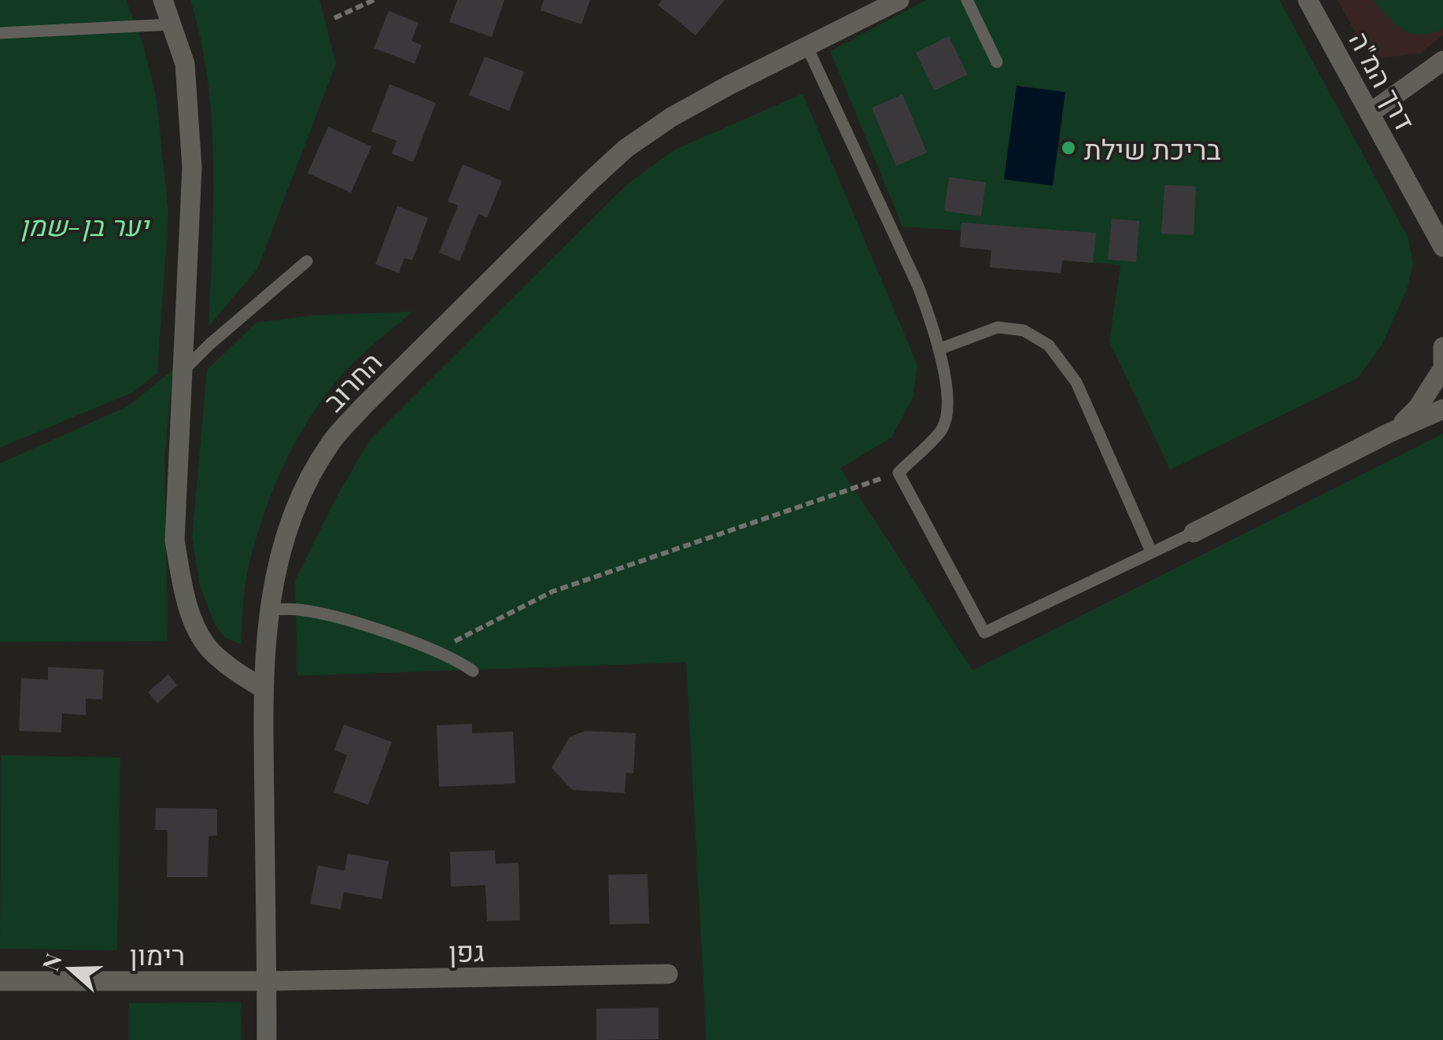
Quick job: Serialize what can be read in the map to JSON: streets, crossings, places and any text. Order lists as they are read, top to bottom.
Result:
{
  "streets": {
    "street": [
      "דרך המ\"ה",
      "החרוב",
      "גפן",
      "רימון"
    ]
  },
  "crossings": [
    ["החרוב", "גפן"],
    ["החרוב", "רימון"],
    ["גפן", "רימון"]
  ],
  "parks": ["יער בן-שמן"],
  "places": ["בריכת שילת"],
  "north": "left"
}
